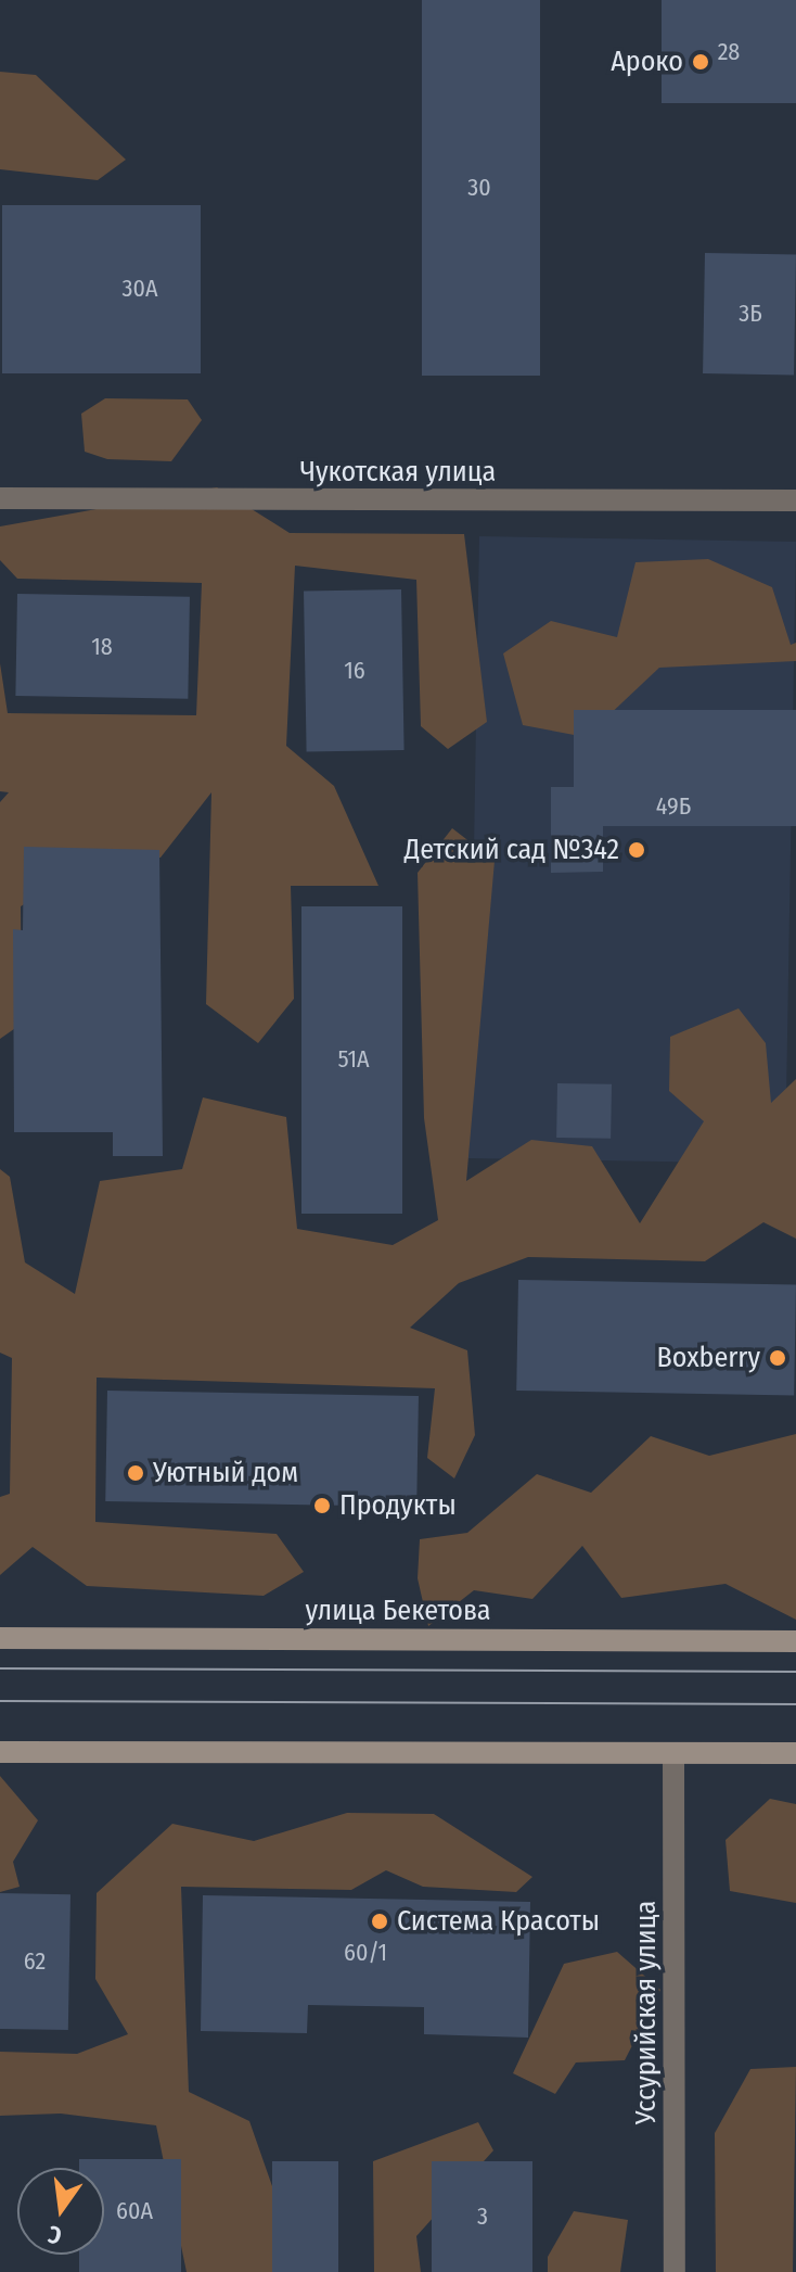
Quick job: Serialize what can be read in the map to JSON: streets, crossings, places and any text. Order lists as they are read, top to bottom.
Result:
{
  "streets": {
    "main road": ["улица Бекетова"],
    "street": ["Чукотская улица", "Уссурийская улица"]
  },
  "places": [
    "Ароко",
    "Детский сад №342",
    "Boxberry",
    "Уютный дом",
    "Продукты",
    "Система Красоты"
  ],
  "house_numbers": [
    "28",
    "30",
    "30А",
    "3Б",
    "18",
    "16",
    "49Б",
    "51А",
    "60/1",
    "62",
    "60А",
    "3"
  ],
  "north": "bottom"
}
